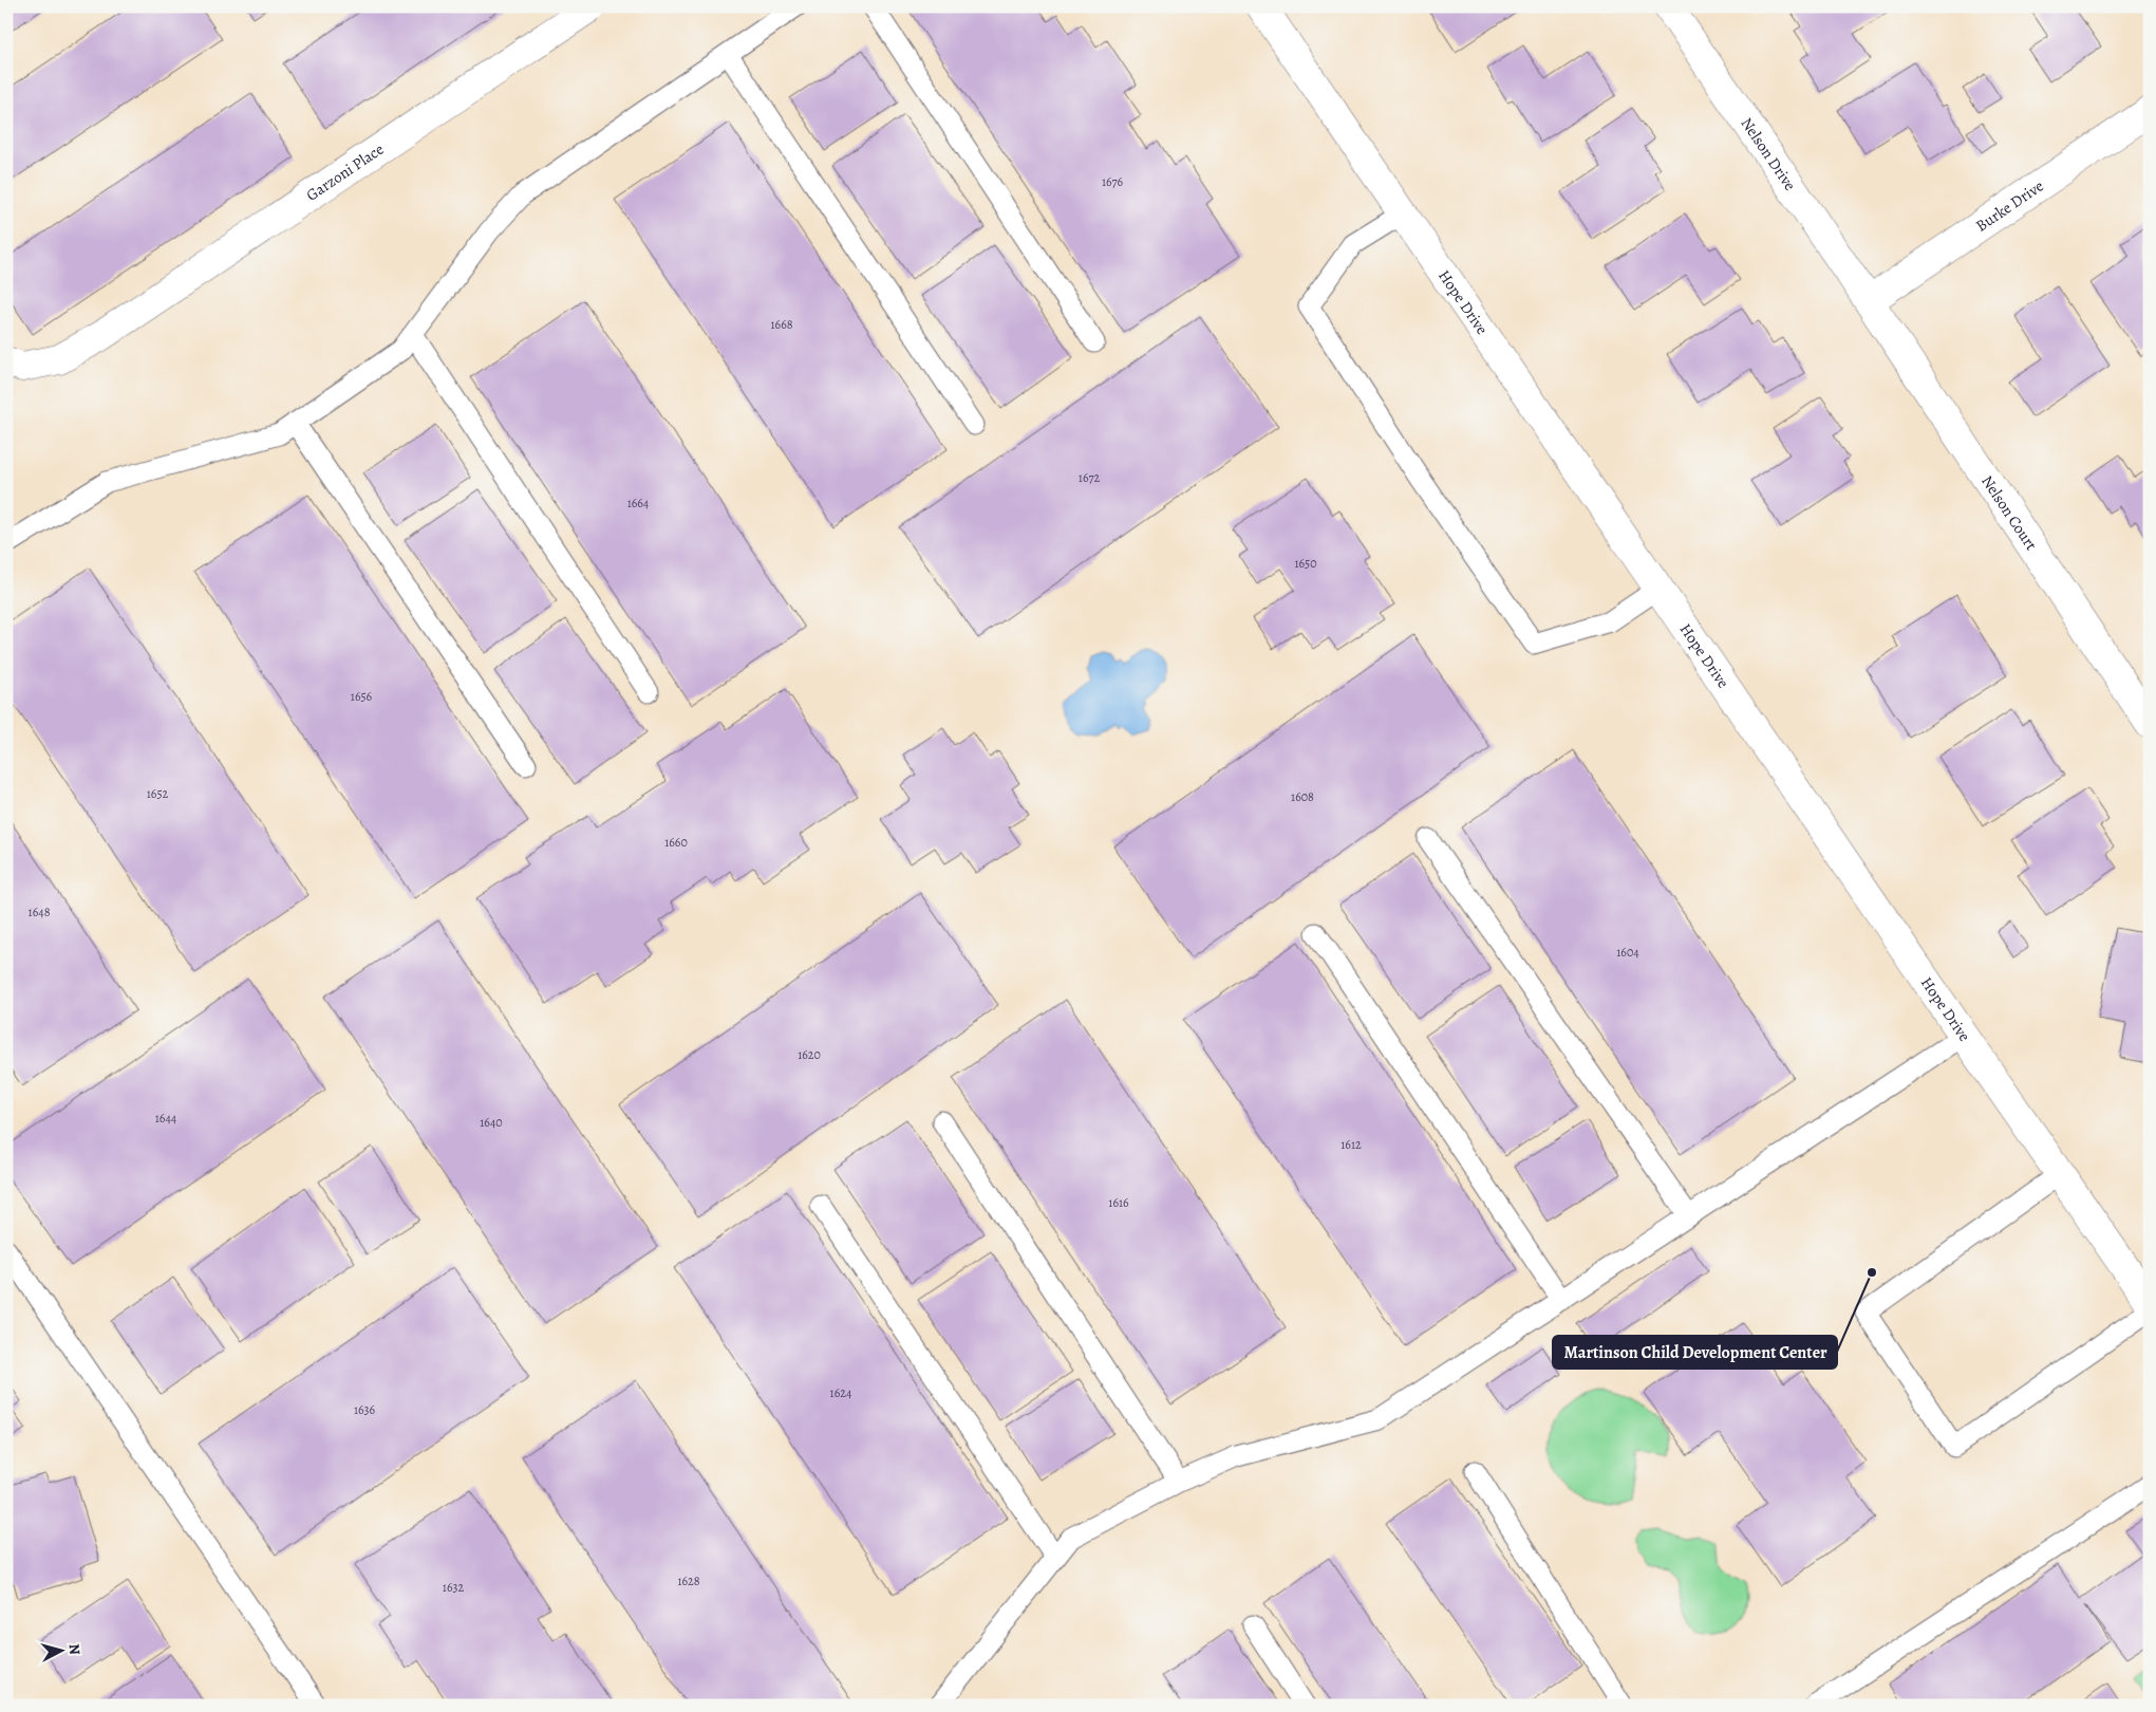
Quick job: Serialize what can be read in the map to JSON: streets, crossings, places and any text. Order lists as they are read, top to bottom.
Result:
{
  "streets": {
    "street": [
      "Nelson Drive",
      "Garzoni Place",
      "Burke Drive",
      "Hope Drive",
      "Nelson Court"
    ]
  },
  "crossings": [
    ["Nelson Drive", "Burke Drive"],
    ["Nelson Drive", "Nelson Court"],
    ["Burke Drive", "Nelson Court"]
  ],
  "places": ["Martinson Child Development Center"],
  "house_numbers": [
    "1676",
    "1668",
    "1672",
    "1664",
    "1650",
    "1656",
    "1652",
    "1608",
    "1660",
    "1648",
    "1604",
    "1620",
    "1644",
    "1640",
    "1612",
    "1616",
    "1624",
    "1636",
    "1628",
    "1632"
  ],
  "north": "right"
}
